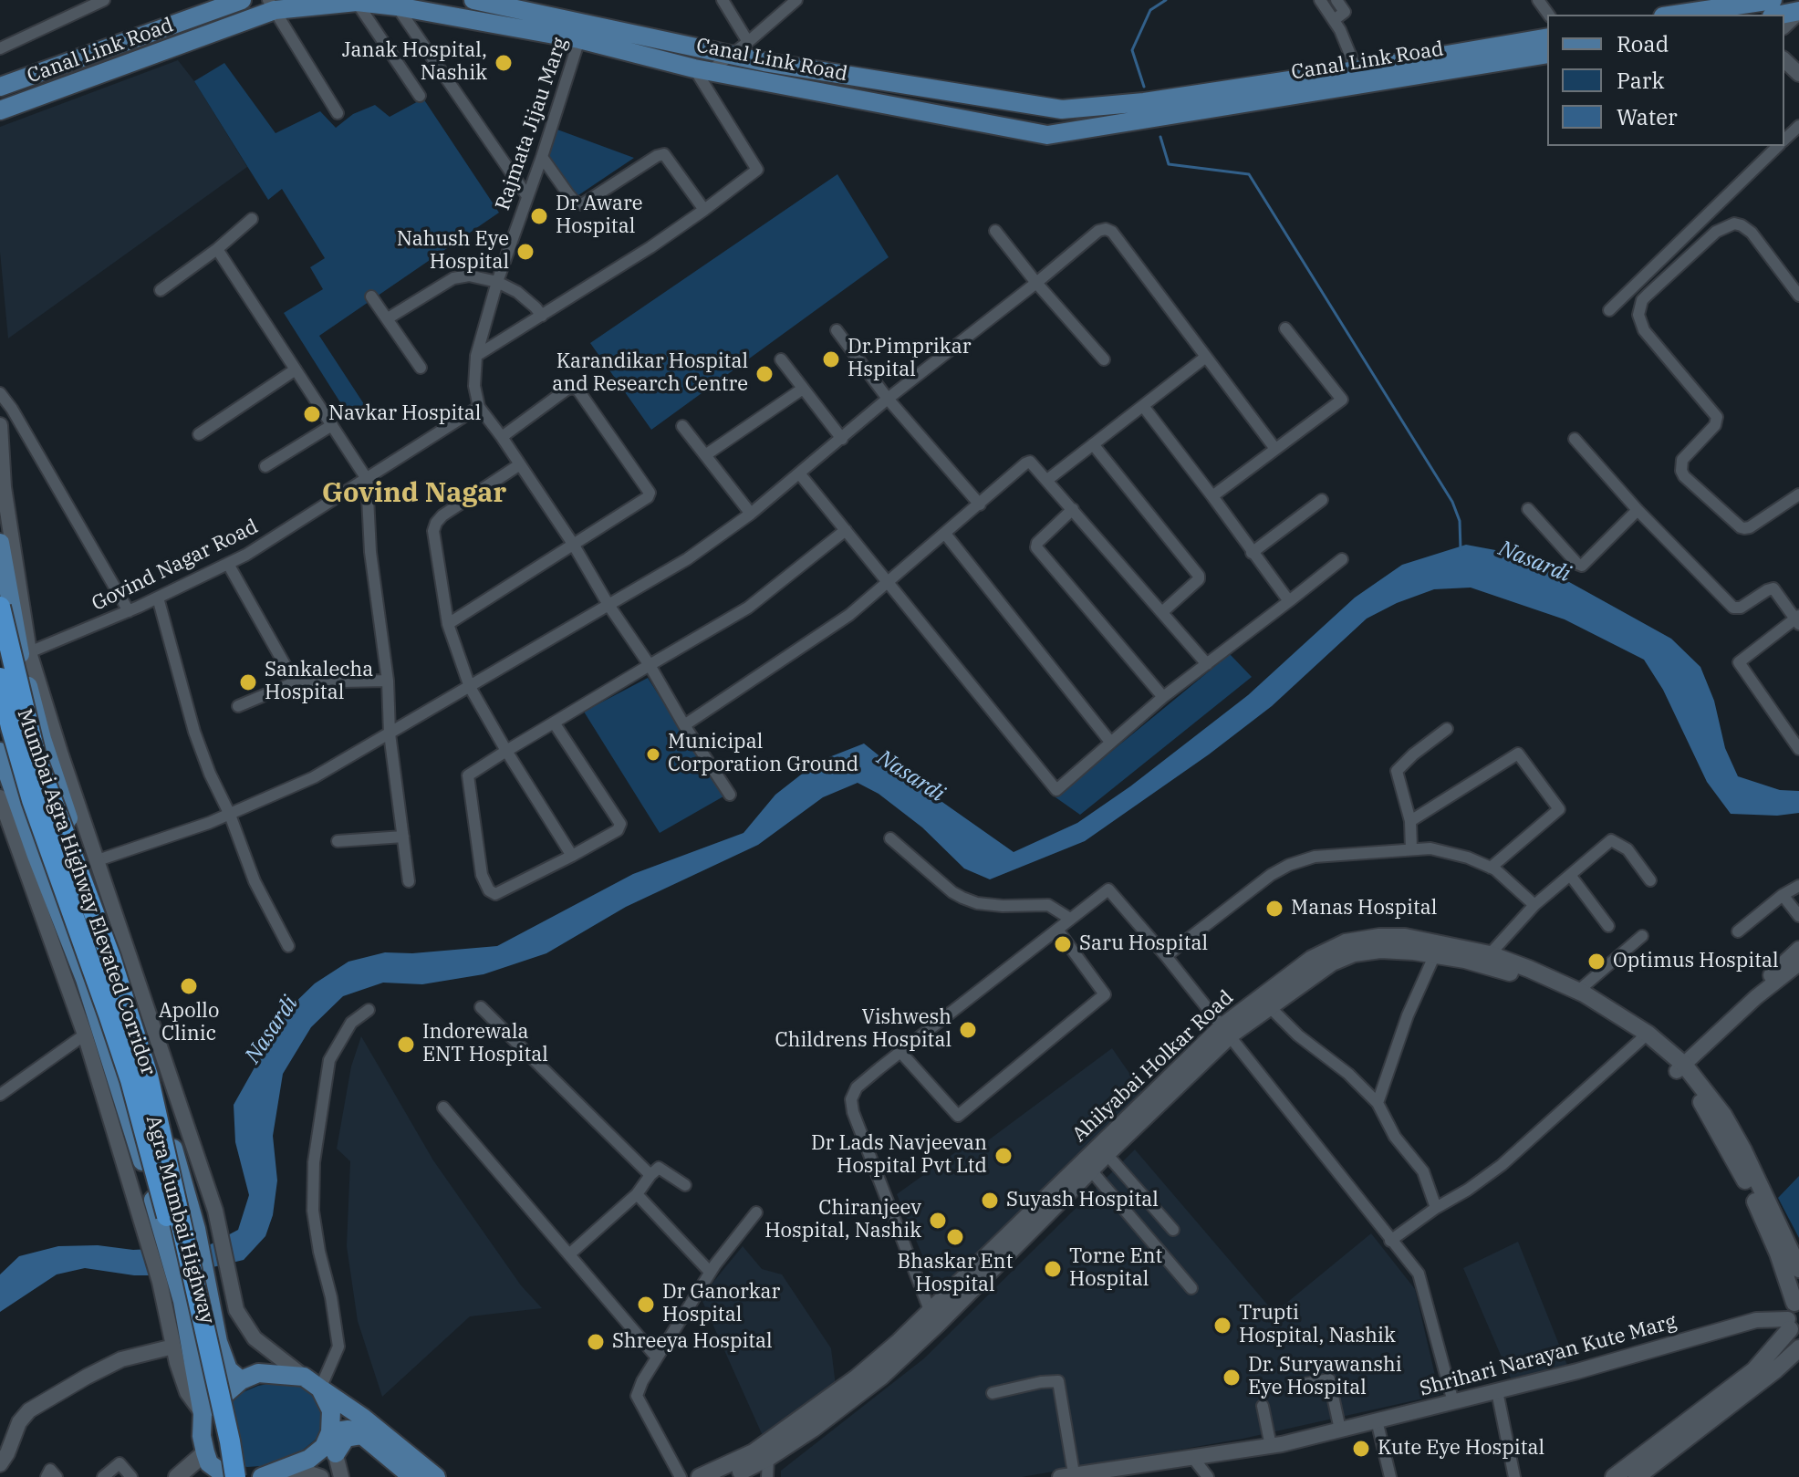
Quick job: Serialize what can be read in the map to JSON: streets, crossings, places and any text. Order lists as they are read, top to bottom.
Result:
{
  "streets": {
    "highway": ["Mumbai Agra Highway Elevated Corridor"],
    "main road": ["Canal Link Road", "Ahilyabai Holkar Road", "Agra Mumbai Highway"],
    "street": ["Rajmata Jijau Marg", "Govind Nagar Road", "Shrihari Narayan Kute Marg"]
  },
  "crossings": [
    ["Canal Link Road", "Rajmata Jijau Marg"],
    ["Rajmata Jijau Marg", "Govind Nagar Road"],
    ["Mumbai Agra Highway Elevated Corridor", "Agra Mumbai Highway"],
    ["Ahilyabai Holkar Road", "Shrihari Narayan Kute Marg"]
  ],
  "districts": ["Govind Nagar"],
  "water": ["Nasardi"],
  "places": [
    "Janak Hospital, Nashik",
    "Dr Aware Hospital",
    "Nahush Eye Hospital",
    "Dr.Pimprikar Hspital",
    "Karandikar Hospital and Research Centre",
    "Navkar Hospital",
    "Sankalecha Hospital",
    "Municipal Corporation Ground",
    "Manas Hospital",
    "Saru Hospital",
    "Optimus Hospital",
    "Apollo Clinic",
    "Vishwesh Childrens Hospital",
    "Indorewala ENT Hospital",
    "Dr Lads Navjeevan Hospital Pvt Ltd",
    "Suyash Hospital",
    "Chiranjeev Hospital, Nashik",
    "Bhaskar Ent Hospital",
    "Torne Ent Hospital",
    "Dr Ganorkar Hospital",
    "Trupti Hospital, Nashik",
    "Shreeya Hospital",
    "Dr. Suryawanshi Eye Hospital",
    "Kute Eye Hospital"
  ],
  "legend": ["Road", "Park", "Water"]
}
